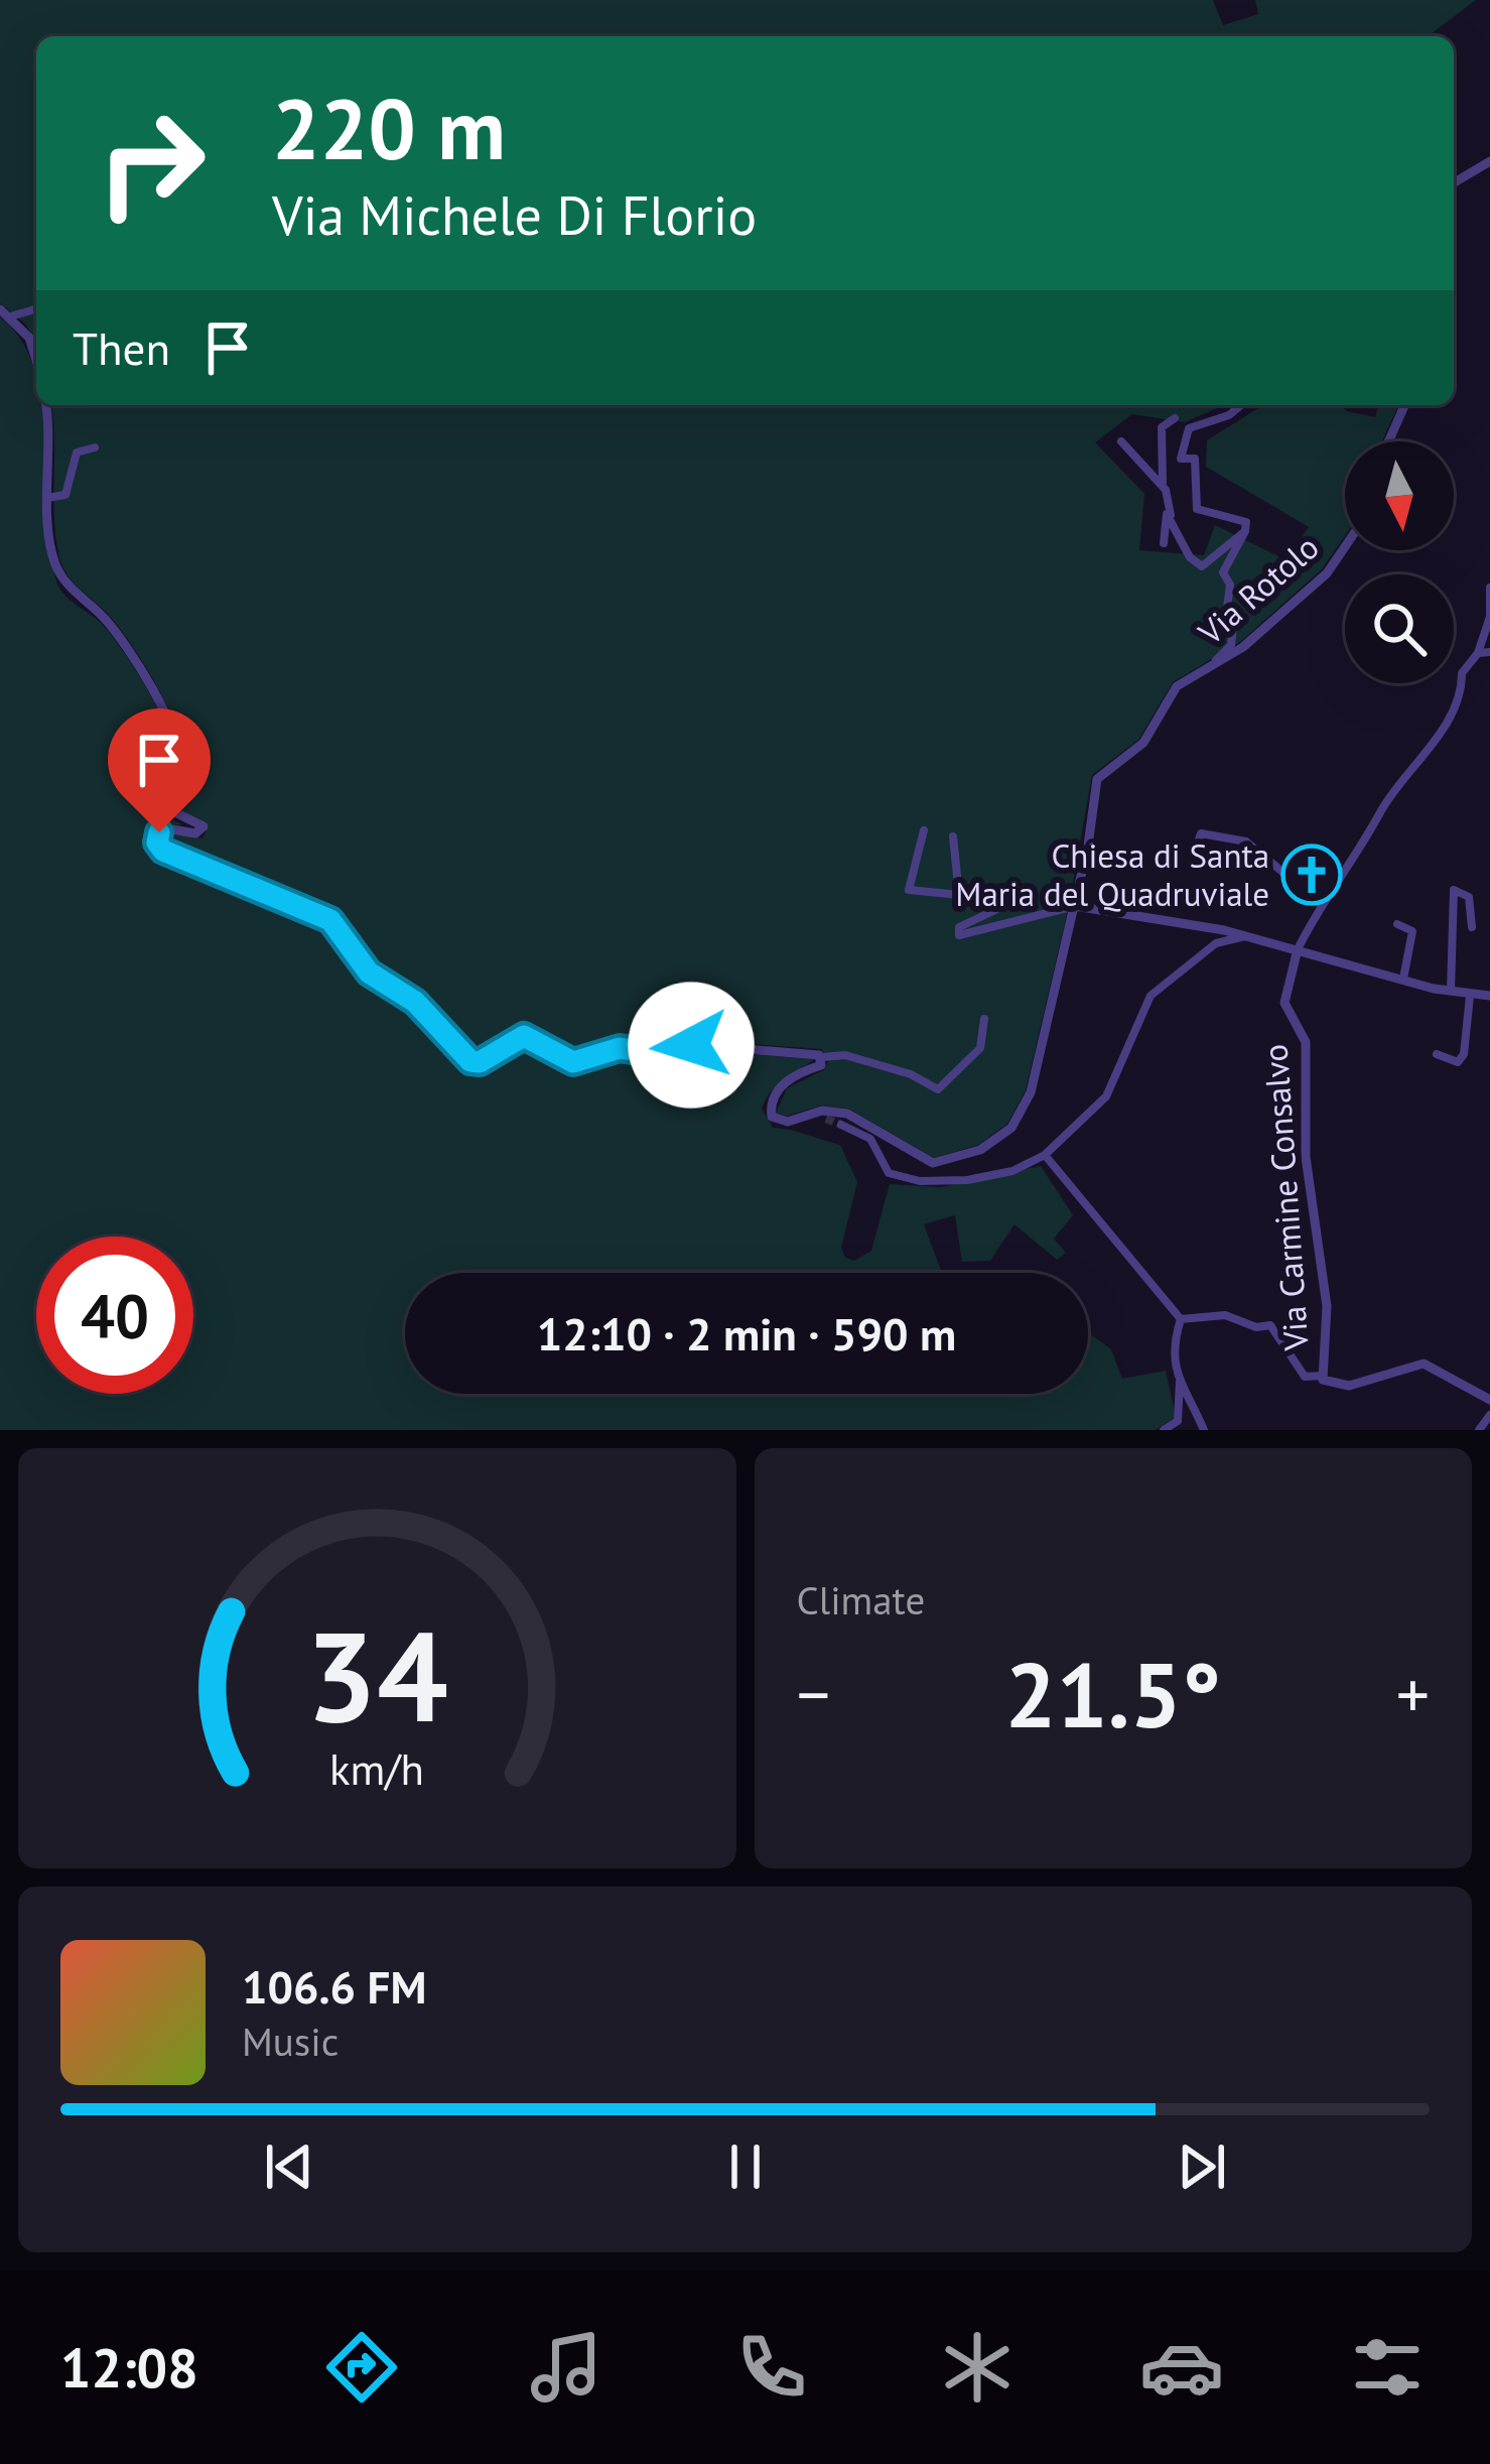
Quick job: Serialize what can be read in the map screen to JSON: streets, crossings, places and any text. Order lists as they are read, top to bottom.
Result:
{
  "streets": {
    "street": ["Via Rotolo", "Via Carmine Consalvo"]
  },
  "places": {
    "church": ["Chiesa di Santa Maria del Quadruviale"]
  },
  "north": "bottom",
  "page": {
    "turn": ["220 m", "Via Michele Di Florio"],
    "then": "Then",
    "limit": "40",
    "trip": "12:10 · 2 min · 590 m",
    "tile": "Climate",
    "heat": ["−", "21.5°", "+"],
    "song": ["106.6 FM", "Music"],
    "tabs": "12:08",
    "gauge": ["34", "km/h"]
  }
}
